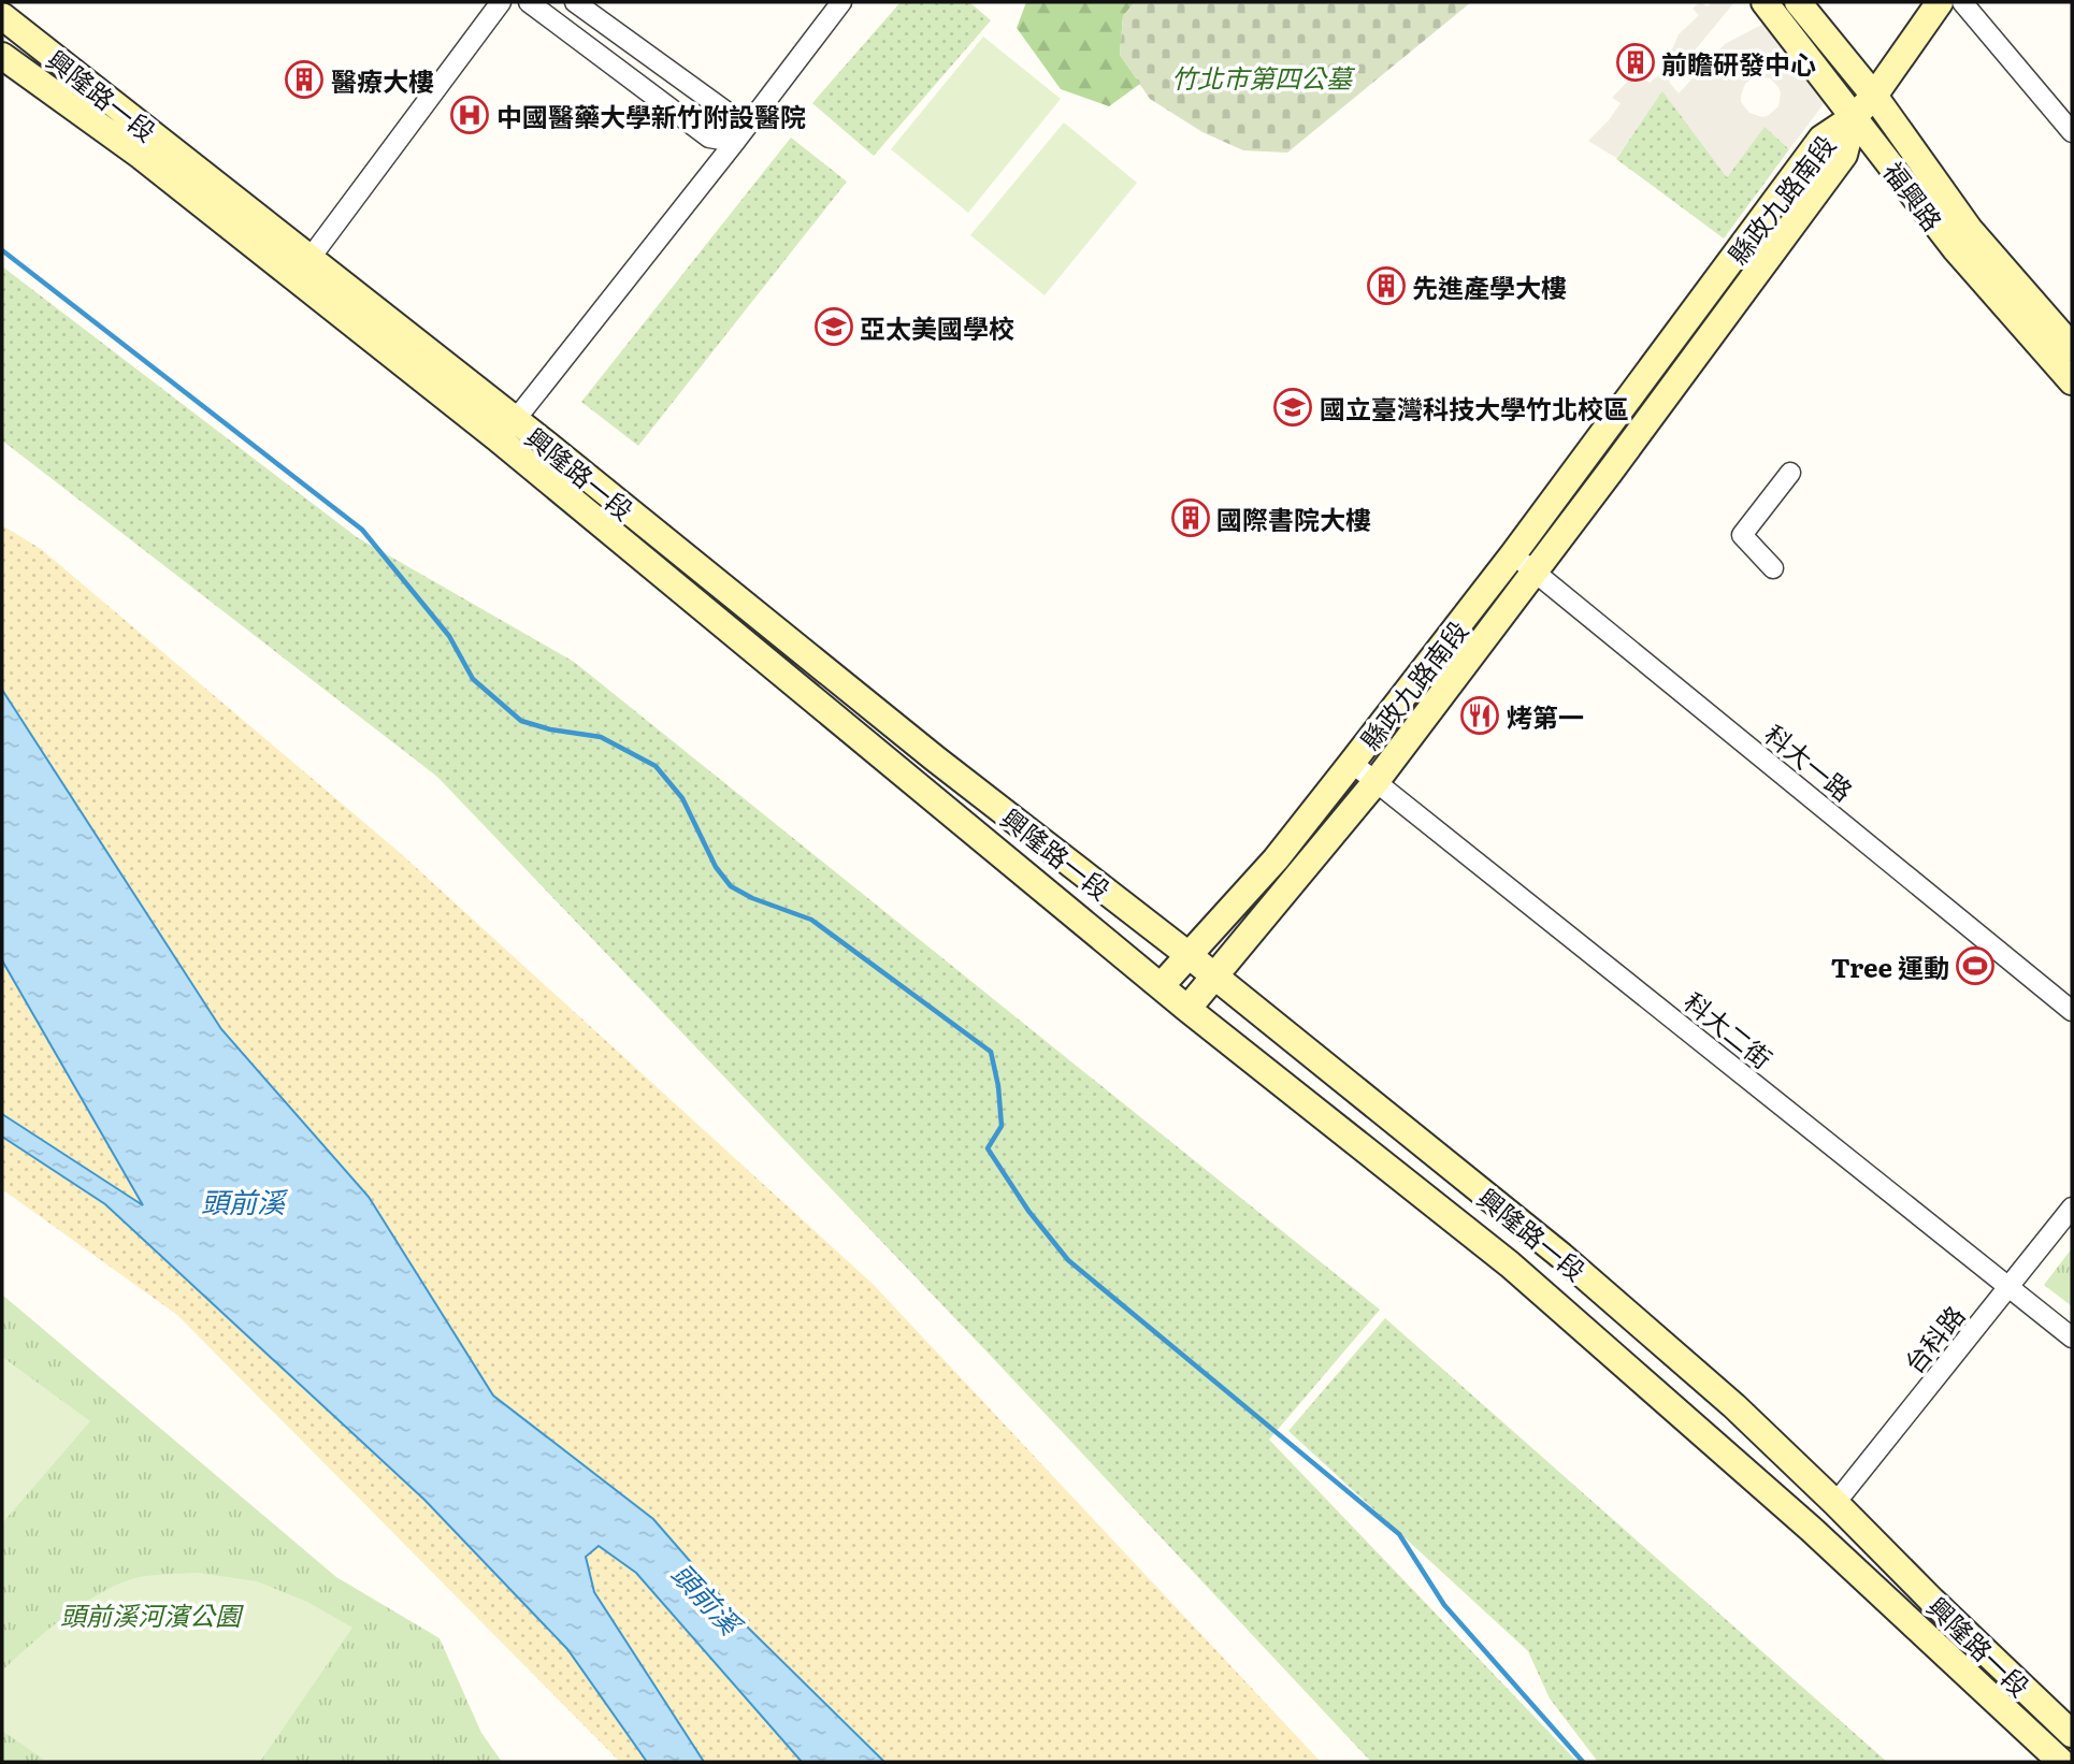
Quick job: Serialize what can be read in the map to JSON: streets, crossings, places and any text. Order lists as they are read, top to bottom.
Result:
{
  "streets": {
    "street": [
      "興隆路一段",
      "福興路",
      "縣政九路南段",
      "科大一路",
      "科大二街",
      "台科路"
    ]
  },
  "crossings": [
    ["興隆路一段", "縣政九路南段"],
    ["興隆路一段", "台科路"],
    ["福興路", "縣政九路南段"],
    ["縣政九路南段", "科大一路"],
    ["縣政九路南段", "科大二街"],
    ["科大二街", "台科路"]
  ],
  "water": ["頭前溪"],
  "parks": ["竹北市第四公墓", "頭前溪河濱公園"],
  "places": {
    "building": [
      "前瞻研發中心",
      "醫療大樓",
      "先進產學大樓",
      "國際書院大樓"
    ],
    "hospital": ["中國醫藥大學新竹附設醫院"],
    "school or university": ["亞太美國學校", "國立臺灣科技大學竹北校區"],
    "restaurant": ["烤第一"],
    "sports": ["Tree 運動"]
  }
}
